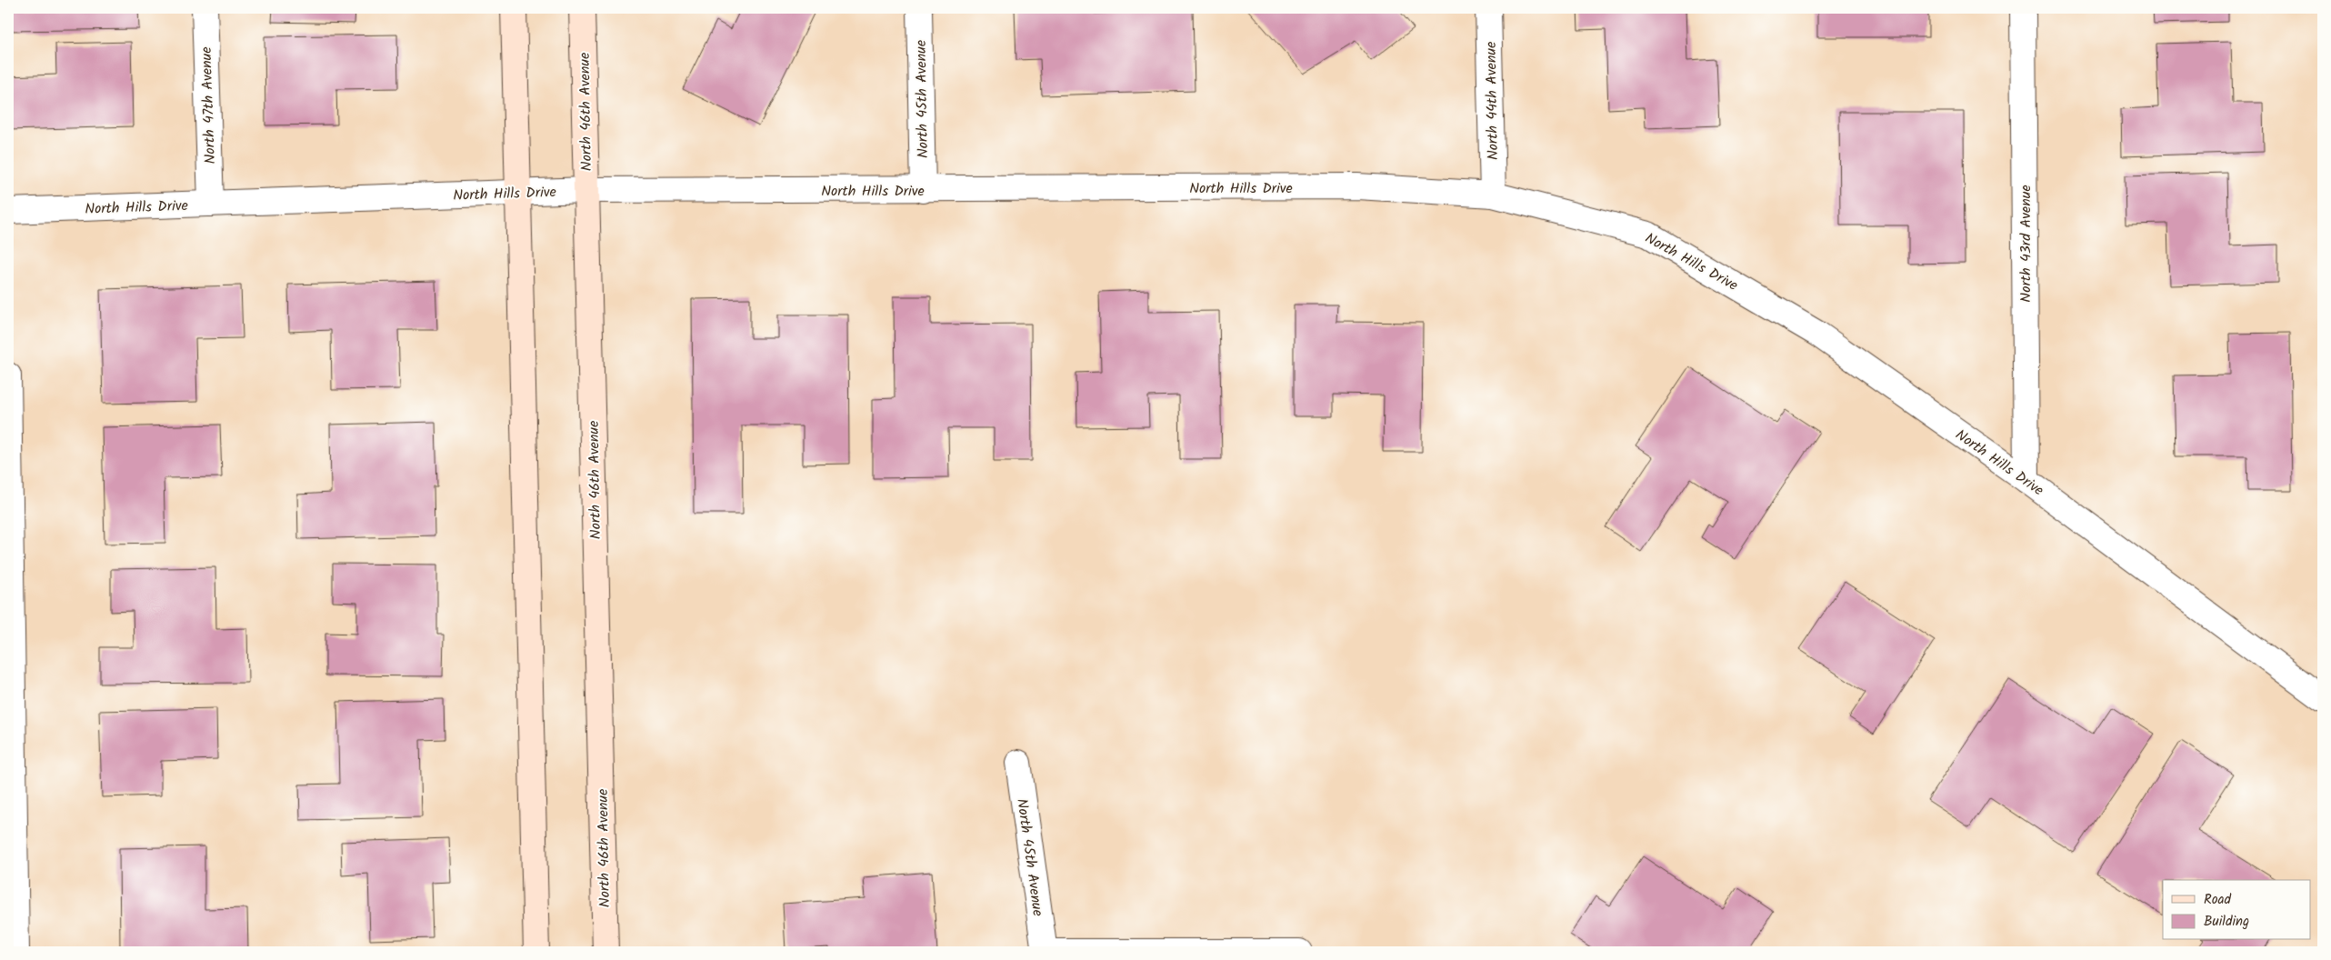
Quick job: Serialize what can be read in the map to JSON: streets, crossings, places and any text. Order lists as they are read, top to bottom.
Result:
{
  "streets": {
    "street": [
      "North 45th Avenue",
      "North 44th Avenue",
      "North 47th Avenue",
      "North 46th Avenue",
      "North Hills Drive",
      "North 43rd Avenue"
    ]
  },
  "crossings": [
    ["North 45th Avenue", "North Hills Drive"],
    ["North 44th Avenue", "North Hills Drive"],
    ["North 47th Avenue", "North Hills Drive"],
    ["North 46th Avenue", "North Hills Drive"],
    ["North Hills Drive", "North 43rd Avenue"]
  ],
  "legend": ["Road", "Building"]
}
